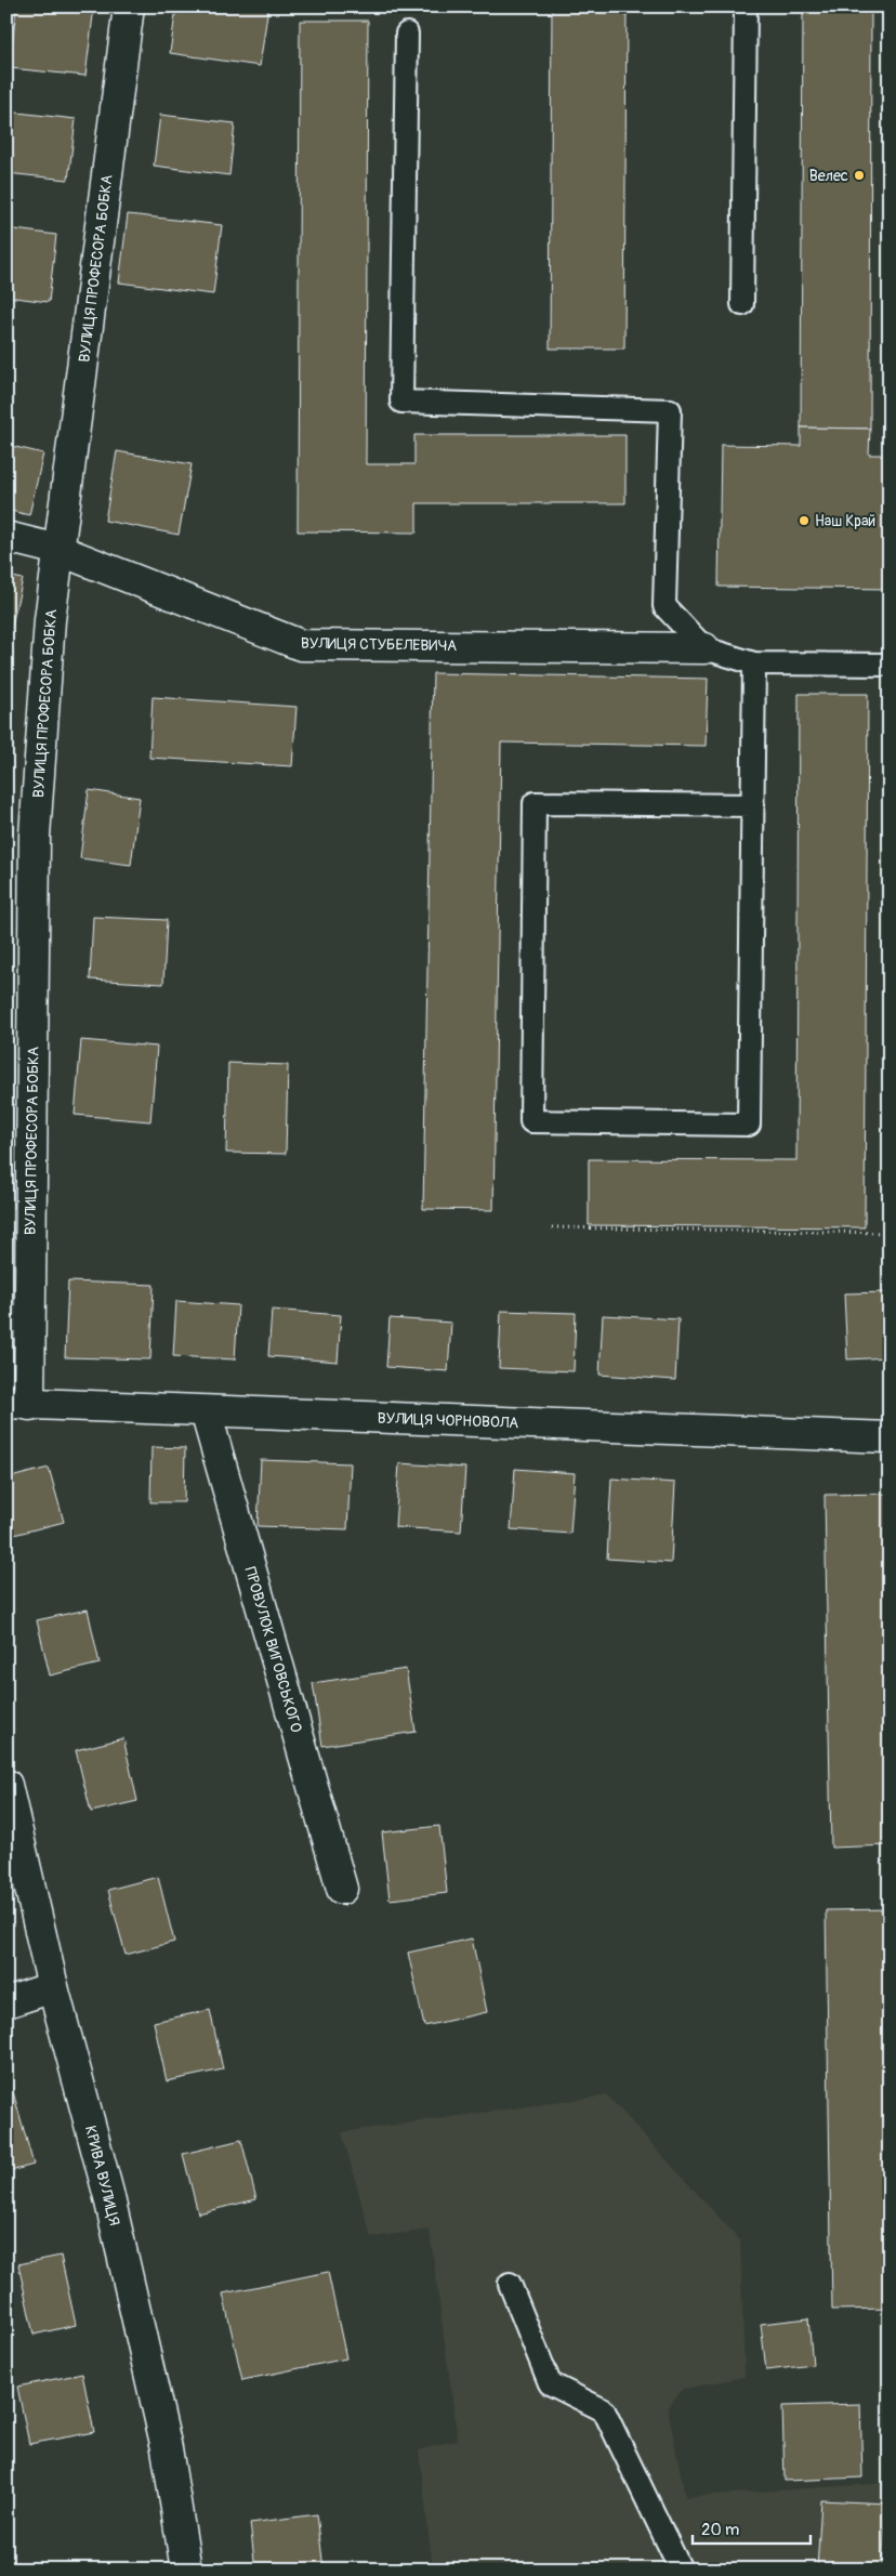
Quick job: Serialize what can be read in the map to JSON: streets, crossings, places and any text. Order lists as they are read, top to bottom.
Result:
{
  "streets": {
    "street": [
      "ВУЛИЦЯ ПРОФЕСОРА БОБКА",
      "ВУЛИЦЯ СТУБЕЛЕВИЧА",
      "ВУЛИЦЯ ЧОРНОВОЛА",
      "ПРОВУЛОК ВИГОВСЬКОГО",
      "КРИВА ВУЛИЦЯ"
    ]
  },
  "crossings": [
    ["ВУЛИЦЯ ПРОФЕСОРА БОБКА", "ВУЛИЦЯ СТУБЕЛЕВИЧА"],
    ["ВУЛИЦЯ ПРОФЕСОРА БОБКА", "ВУЛИЦЯ ЧОРНОВОЛА"],
    ["ВУЛИЦЯ ЧОРНОВОЛА", "ПРОВУЛОК ВИГОВСЬКОГО"]
  ],
  "places": ["Велес", "Наш Край"],
  "scale_bar": "20 m"
}
